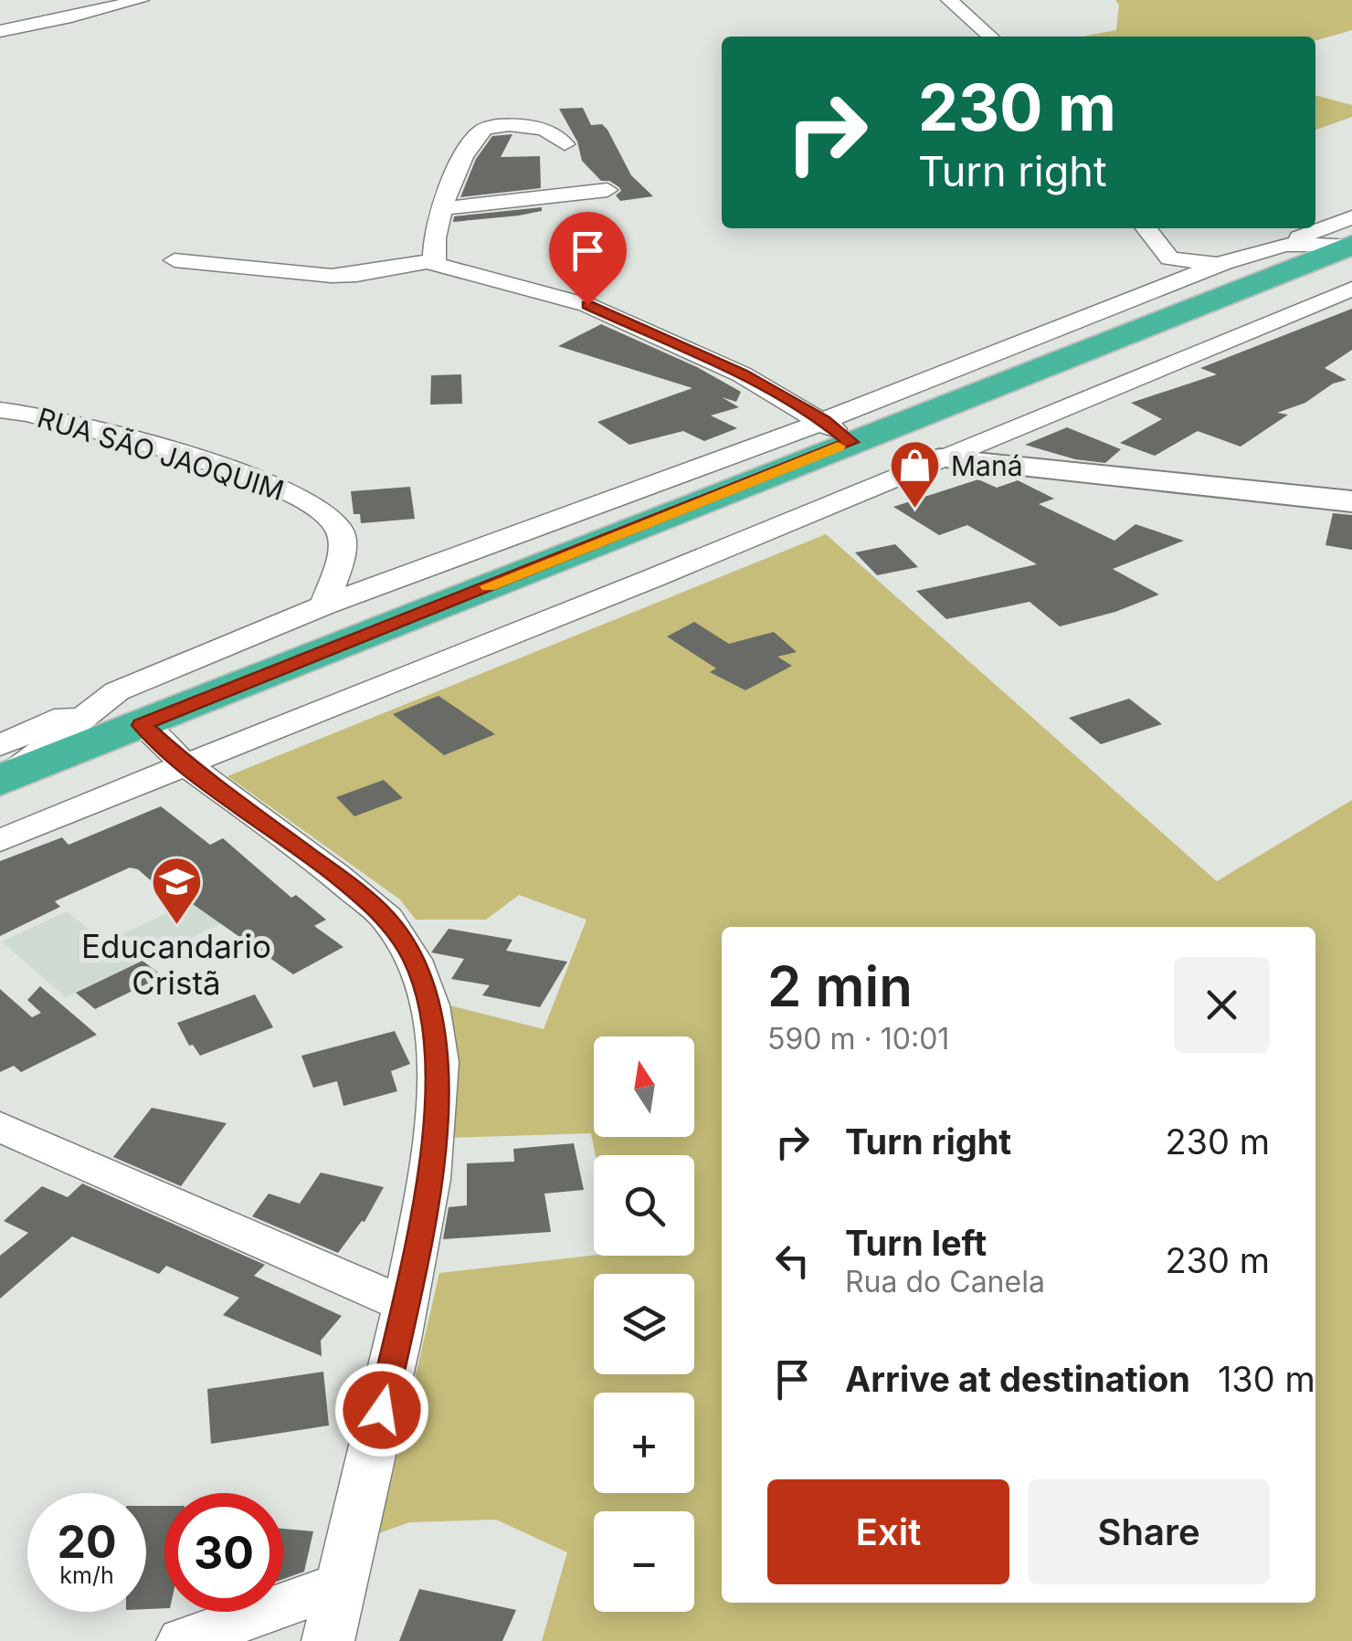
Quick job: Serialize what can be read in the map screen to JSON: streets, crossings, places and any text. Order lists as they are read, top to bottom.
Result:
{
  "streets": {
    "street": ["RUA SÃO JAOQUIM"]
  },
  "places": {
    "shop": ["Maná"],
    "school or university": ["Educandario Cristã"]
  },
  "north": "top",
  "page": {
    "turn": ["230 m", "Turn right"],
    "heading": ["2 min", "590 m · 10:01"],
    "map_buttons": ["+", "−"],
    "list": [
      {
        "name": "Turn right",
        "value": "230 m"
      },
      {
        "name": "Turn left",
        "note": "Rua do Canela",
        "value": "230 m"
      },
      {
        "name": "Arrive at destination",
        "value": "130 m"
      }
    ],
    "buttons": ["Exit", "Share"],
    "speed": "20 km/h",
    "limit": "30"
  }
}
